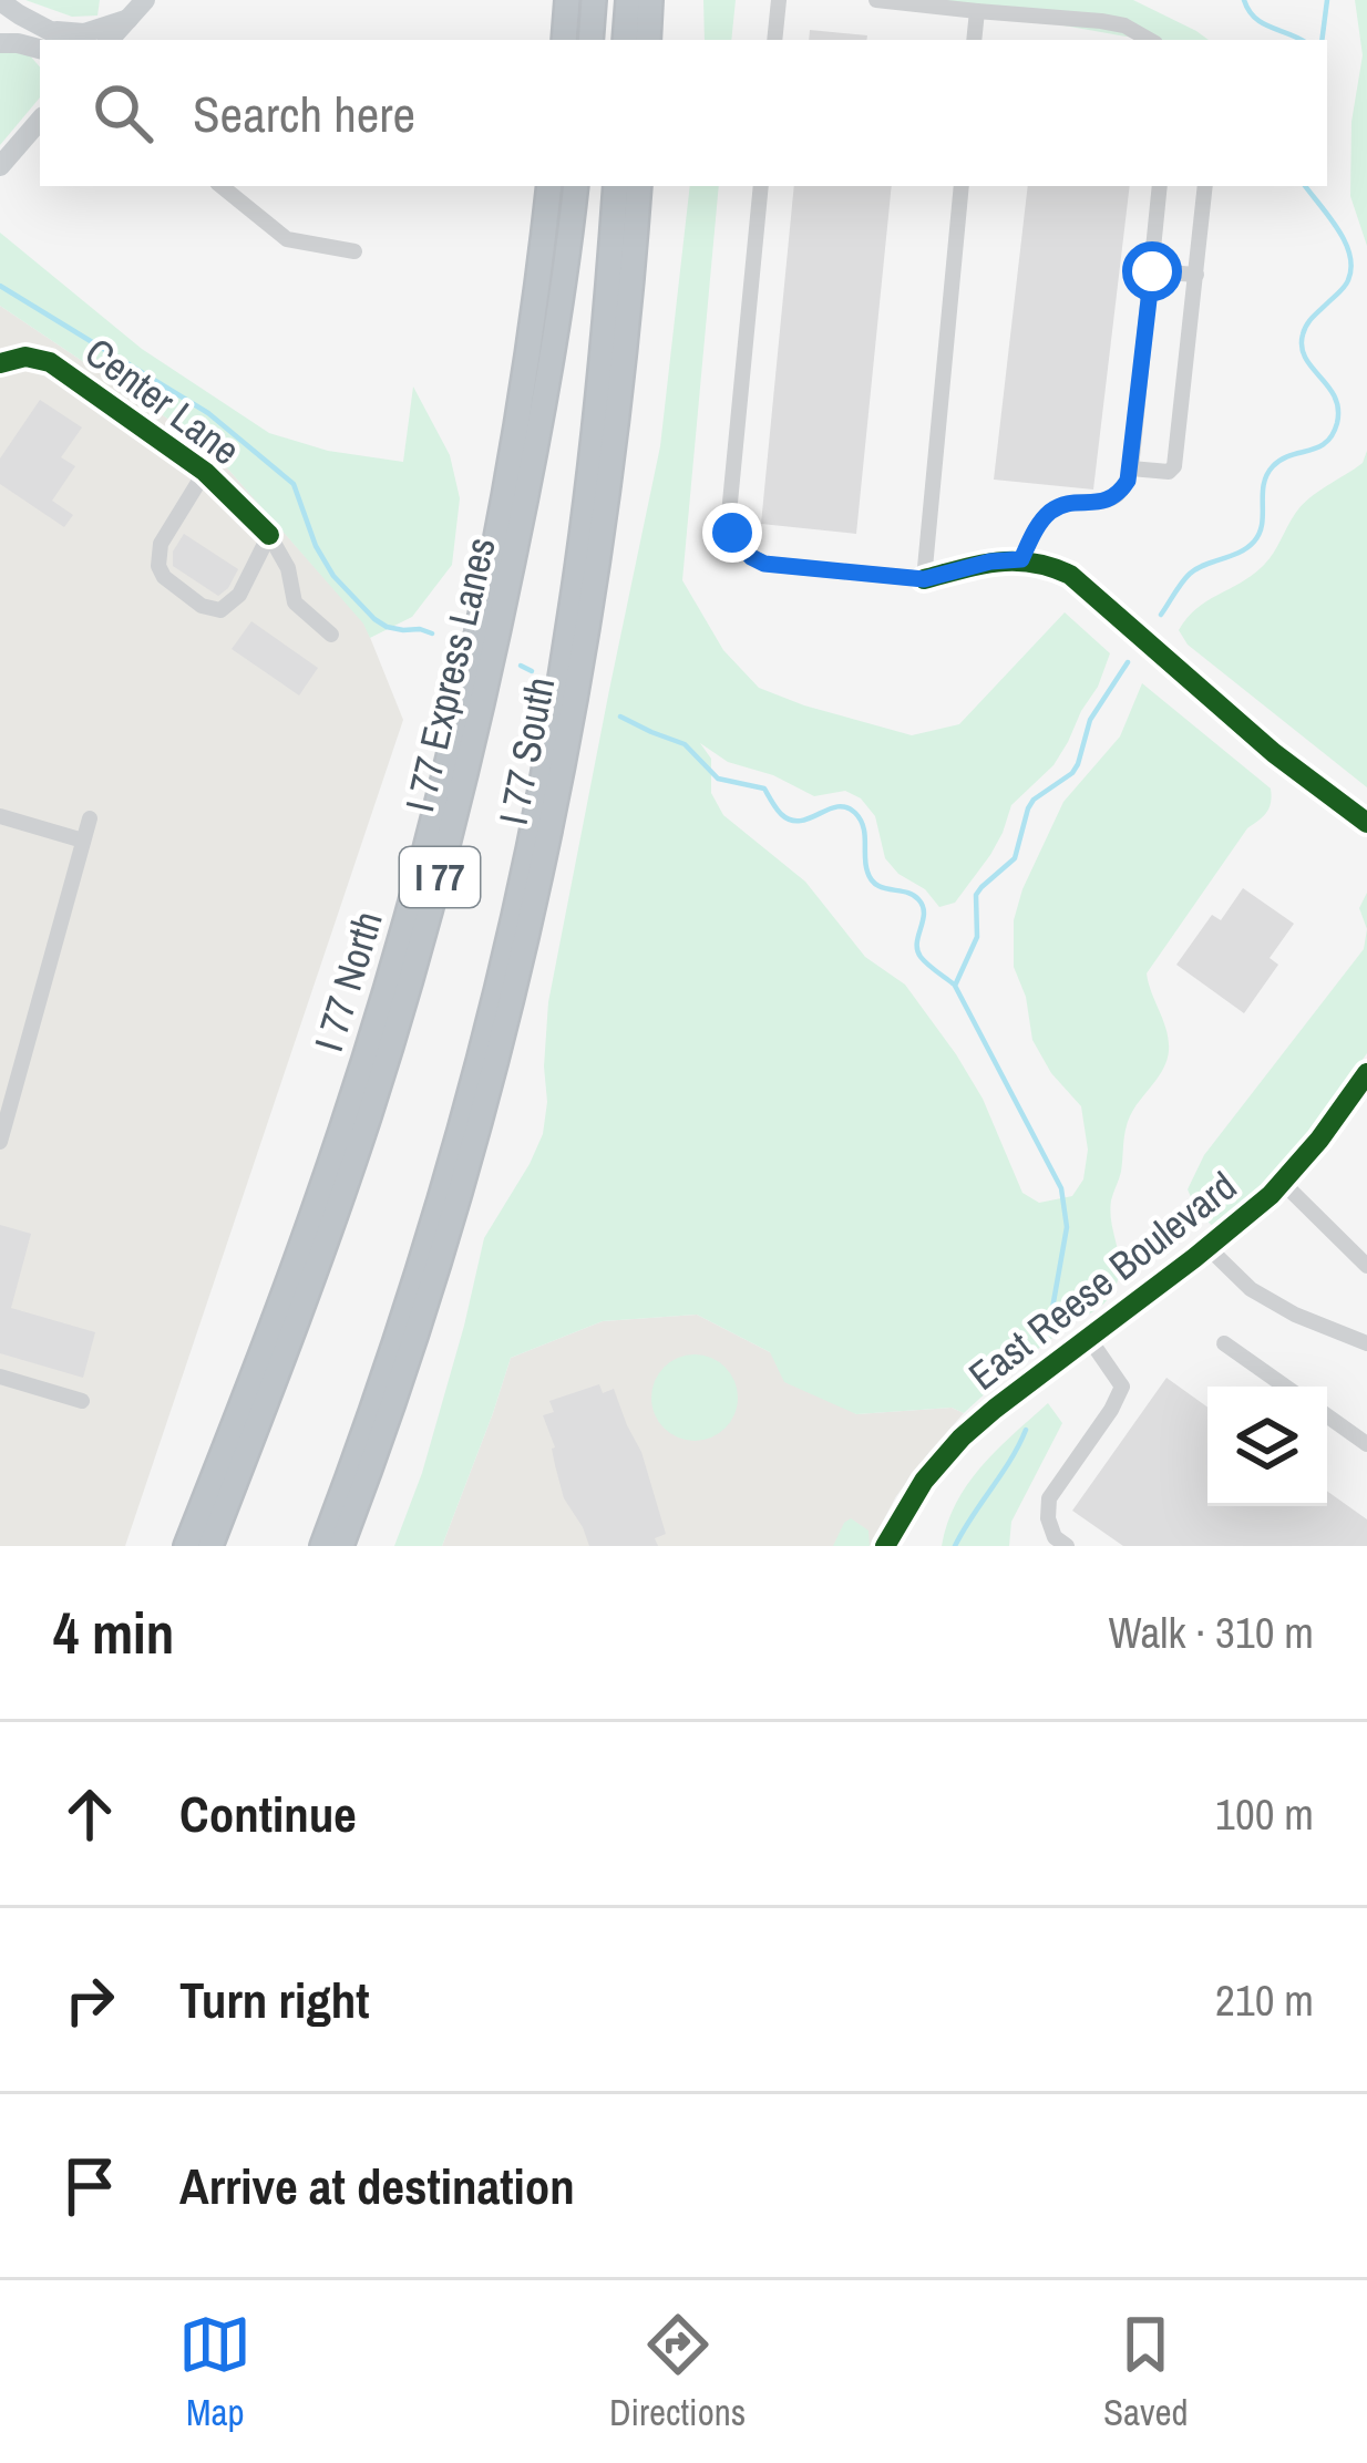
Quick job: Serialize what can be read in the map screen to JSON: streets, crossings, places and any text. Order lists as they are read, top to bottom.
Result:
{
  "streets": {
    "highway": [
      "I 77 Express Lanes",
      "I 77 South",
      "I 77",
      "I 77 North"
    ],
    "street": ["Center Lane", "East Reese Boulevard"]
  },
  "page": {
    "search": "Search here",
    "heading": ["4 min", "Walk · 310 m"],
    "list": [
      ["Continue", "100 m"],
      ["Turn right", "210 m"],
      "Arrive at destination"
    ],
    "nav": ["Map", "Directions", "Saved"]
  }
}
